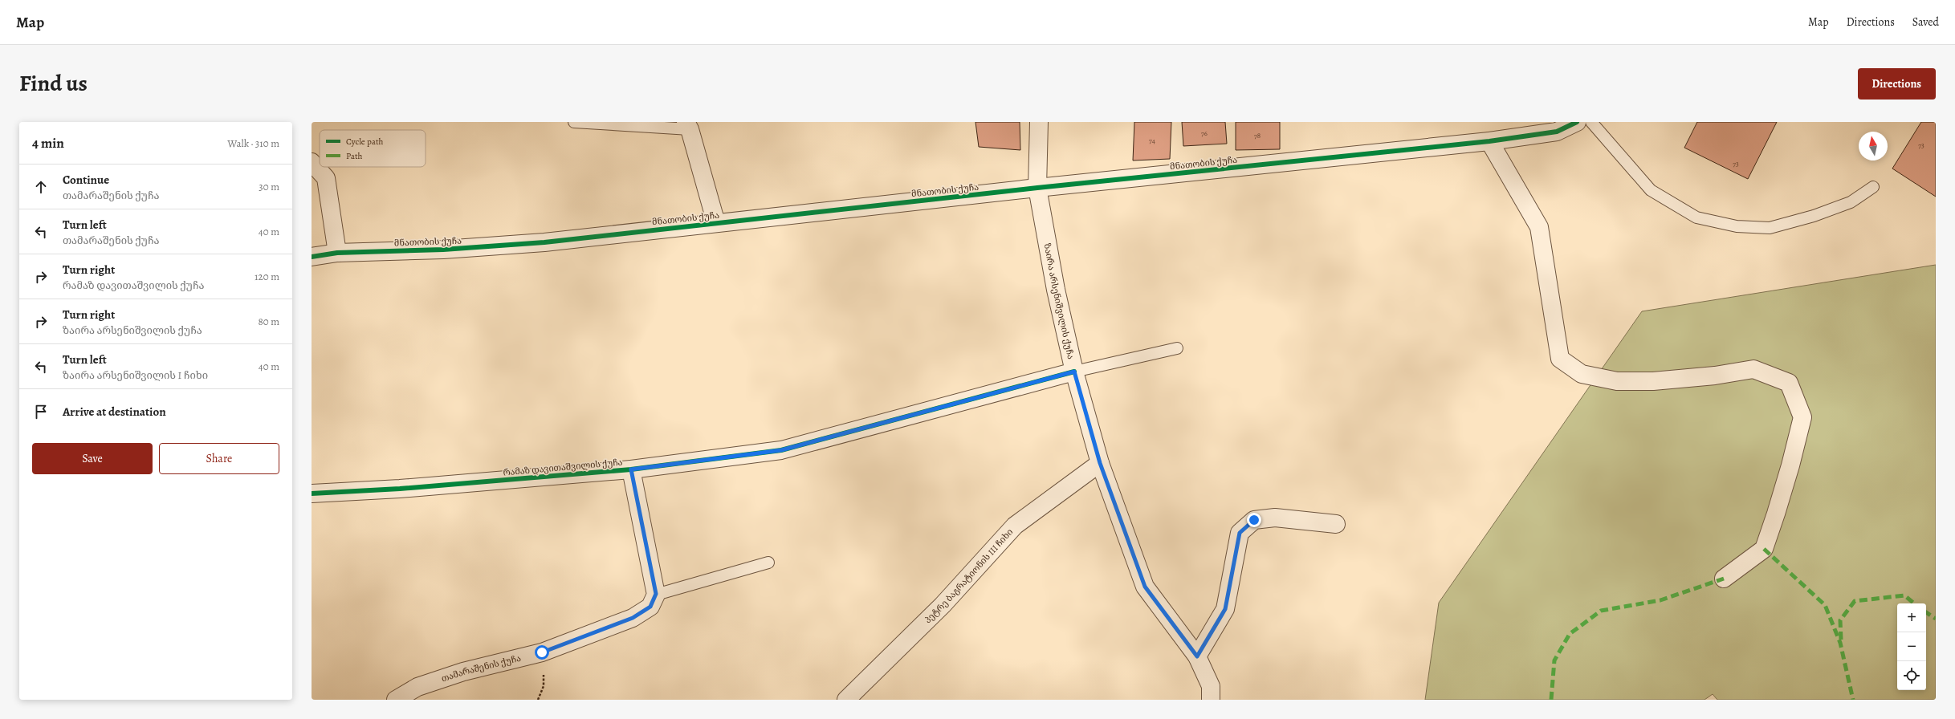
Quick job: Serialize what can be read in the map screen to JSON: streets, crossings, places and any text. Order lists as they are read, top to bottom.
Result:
{
  "streets": {
    "street": [
      "მნათობის ქუჩა",
      "ზაირა არსენიშვილის ქუჩა",
      "რამაზ დავითაშვილის ქუჩა",
      "პეტრე ბაგრატიონის III ჩიხი",
      "თამარაშენის ქუჩა"
    ]
  },
  "crossings": [
    ["მნათობის ქუჩა", "ზაირა არსენიშვილის ქუჩა"],
    ["ზაირა არსენიშვილის ქუჩა", "რამაზ დავითაშვილის ქუჩა"],
    ["ზაირა არსენიშვილის ქუჩა", "პეტრე ბაგრატიონის III ჩიხი"]
  ],
  "house_numbers": [
    "76",
    "78",
    "74",
    "73",
    "73"
  ],
  "legend": ["Cycle path", "Path"],
  "north": "top",
  "page": {
    "header": "Map",
    "nav": ["Map", "Directions", "Saved"],
    "title": "Find us",
    "buttons": [
      "Directions",
      ["Save", "Share"]
    ],
    "heading": ["4 min", "Walk · 310 m"],
    "list": [
      ["Continue", "თამარაშენის ქუჩა", "30 m"],
      ["Turn left", "თამარაშენის ქუჩა", "40 m"],
      ["Turn right", "რამაზ დავითაშვილის ქუჩა", "120 m"],
      ["Turn right", "ზაირა არსენიშვილის ქუჩა", "80 m"],
      ["Turn left", "ზაირა არსენიშვილის I ჩიხი", "40 m"],
      "Arrive at destination"
    ],
    "map_buttons": ["+", "−"]
  }
}
